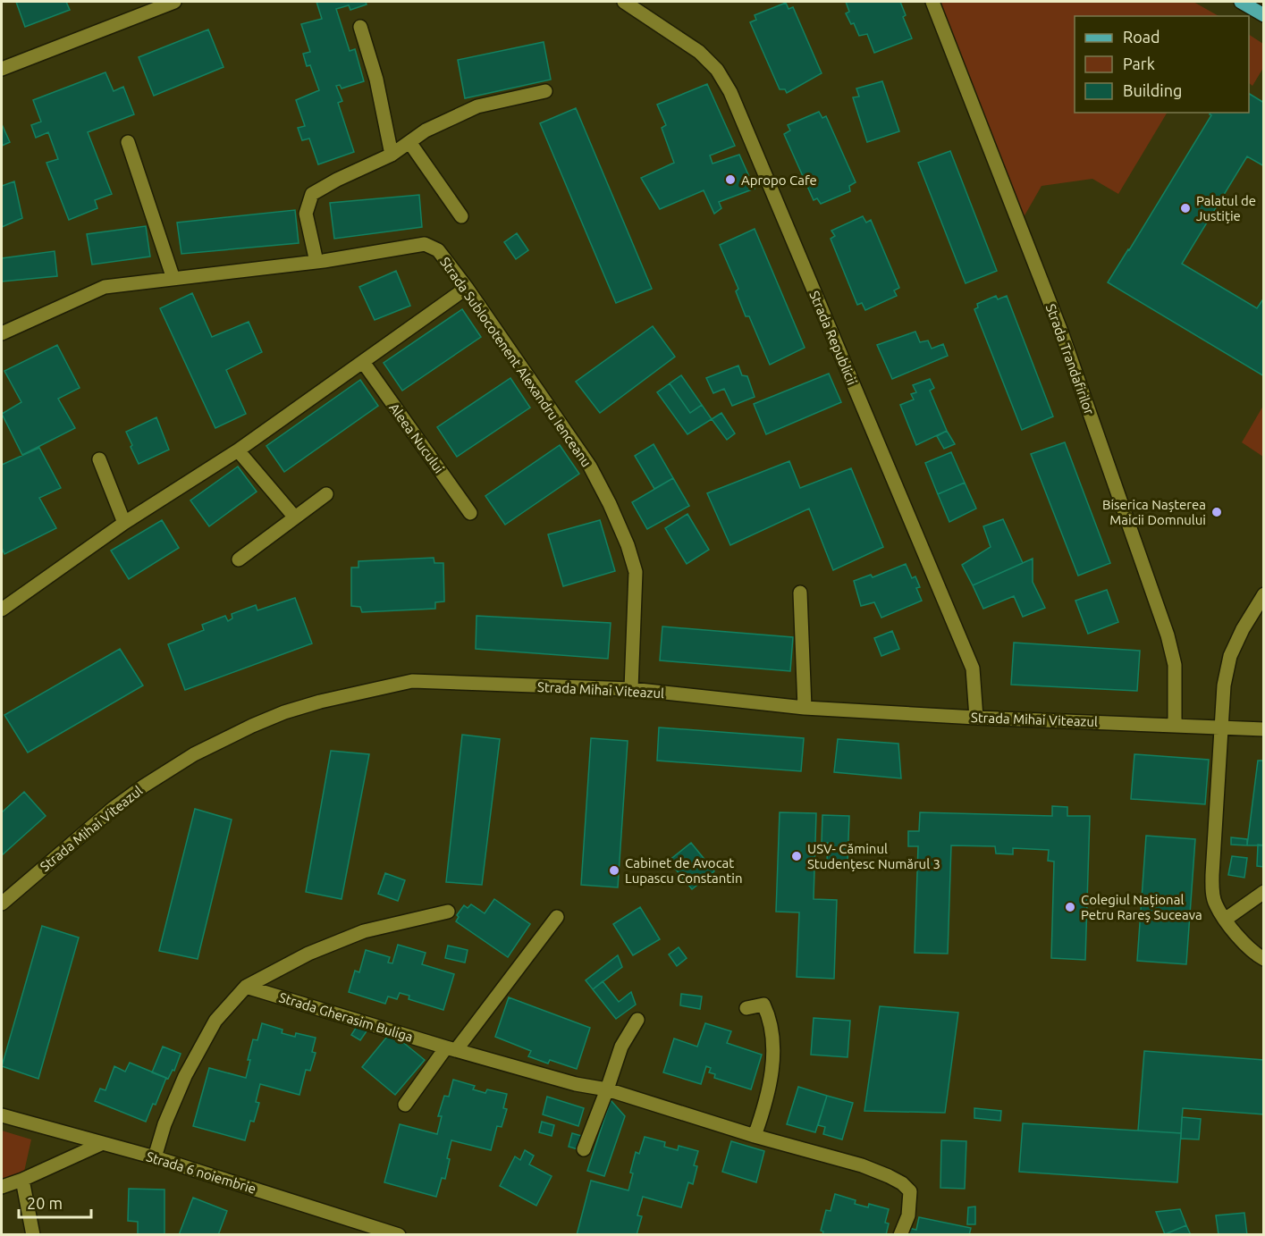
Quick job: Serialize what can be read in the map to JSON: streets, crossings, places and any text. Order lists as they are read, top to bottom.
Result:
{
  "streets": {
    "street": [
      "Strada Republicii",
      "Strada Trandafirilor",
      "Strada Sublocotenent Alexandru Ienceanu",
      "Aleea Nucului",
      "Strada Mihai Viteazul",
      "Strada Gherasim Buliga",
      "Strada 6 noiembrie"
    ]
  },
  "crossings": [
    ["Strada Republicii", "Strada Mihai Viteazul"],
    ["Strada Trandafirilor", "Strada Mihai Viteazul"],
    ["Strada Sublocotenent Alexandru Ienceanu", "Strada Mihai Viteazul"],
    ["Strada Gherasim Buliga", "Strada 6 noiembrie"]
  ],
  "places": [
    "Apropo Cafe",
    "Palatul de Justiție",
    "Biserica Nașterea Maicii Domnului",
    "USV- Căminul Studențesc Numărul 3",
    "Cabinet de Avocat Lupascu Constantin",
    "Colegiul Național Petru Rareș Suceava"
  ],
  "legend": ["Road", "Park", "Building"],
  "scale_bar": "20 m"
}
